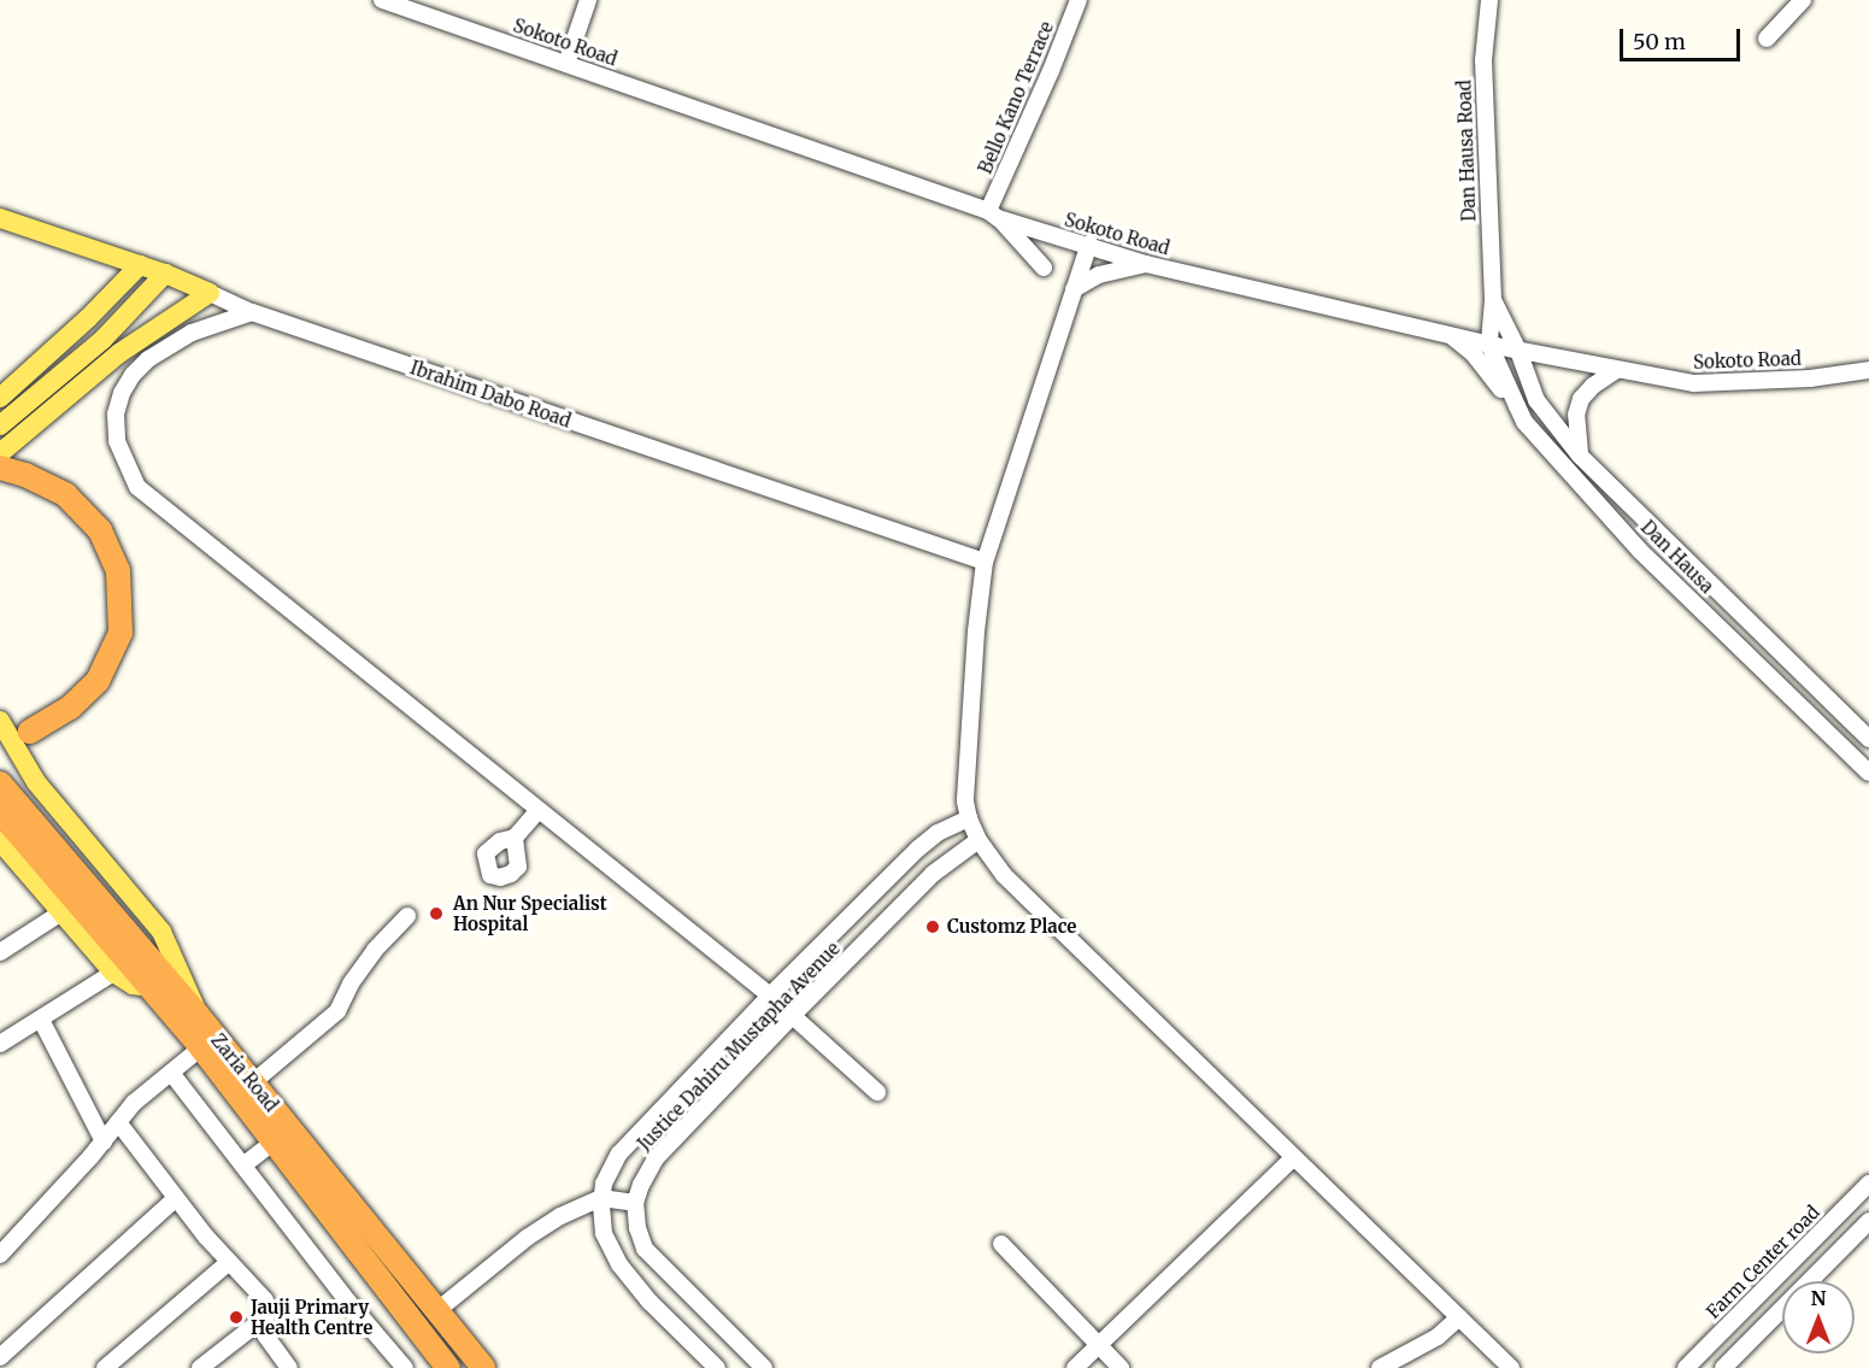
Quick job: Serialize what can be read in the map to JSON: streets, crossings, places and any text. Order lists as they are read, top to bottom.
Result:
{
  "streets": {
    "highway": ["Zaria Road"],
    "main road": ["Ibrahim Dabo Road"],
    "street": [
      "Sokoto Road",
      "Bello Kano Terrace",
      "Dan Hausa Road",
      "Dan Hausa",
      "Justice Dahiru Mustapha Avenue",
      "Farm Center road"
    ]
  },
  "crossings": [
    ["Sokoto Road", "Bello Kano Terrace"],
    ["Sokoto Road", "Dan Hausa Road"],
    ["Sokoto Road", "Dan Hausa"],
    ["Dan Hausa Road", "Dan Hausa"]
  ],
  "places": ["An Nur Specialist Hospital", "Customz Place", "Jauji Primary Health Centre"],
  "scale_bar": "50 m",
  "north": "top"
}
